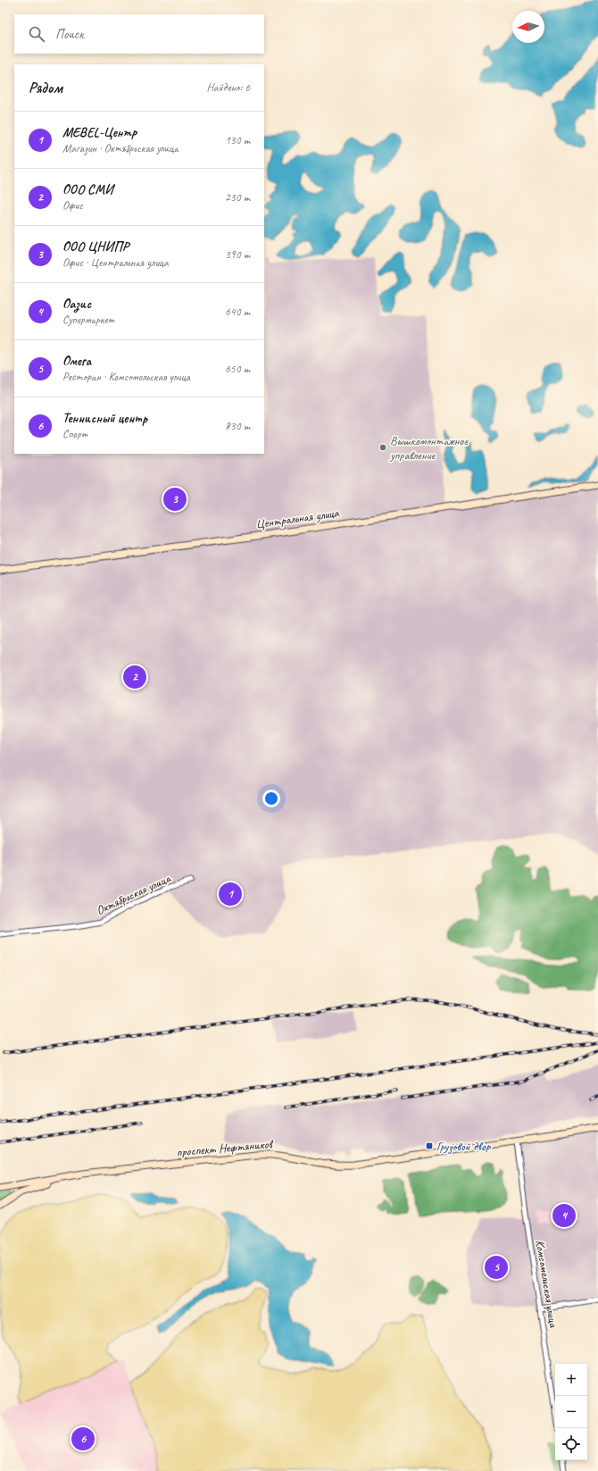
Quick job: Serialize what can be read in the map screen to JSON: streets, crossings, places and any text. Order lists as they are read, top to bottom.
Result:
{
  "streets": {
    "main road": ["Центральная улица", "проспект Нефтяников"],
    "street": ["Октябрьская улица", "Комсомольская улица"]
  },
  "crossings": [
    ["проспект Нефтяников", "Комсомольская улица"]
  ],
  "places": {
    "other": ["Вышкомонтажное управление"],
    "transit": ["Грузовой двор"]
  },
  "north": "left",
  "page": {
    "search": "Поиск",
    "heading": ["Рядом", "Найдено: 6"],
    "list": [
      {
        "mark": "1",
        "name": "MEBEL-Центр",
        "note": "Магазин · Октябрьская улица",
        "value": "130 m"
      },
      {
        "mark": "2",
        "name": "ООО СМИ",
        "note": "Офис",
        "value": "230 m"
      },
      {
        "mark": "3",
        "name": "ООО ЦНИПР",
        "note": "Офис · Центральная улица",
        "value": "390 m"
      },
      {
        "mark": "4",
        "name": "Оазис",
        "note": "Супермаркет",
        "value": "640 m"
      },
      {
        "mark": "5",
        "name": "Омега",
        "note": "Ресторан · Комсомольская улица",
        "value": "650 m"
      },
      {
        "mark": "6",
        "name": "Теннисный центр",
        "note": "Спорт",
        "value": "830 m"
      }
    ],
    "pins": [
      "3",
      "2",
      "1",
      "4",
      "5",
      "6"
    ],
    "map_buttons": ["+", "−"]
  }
}
